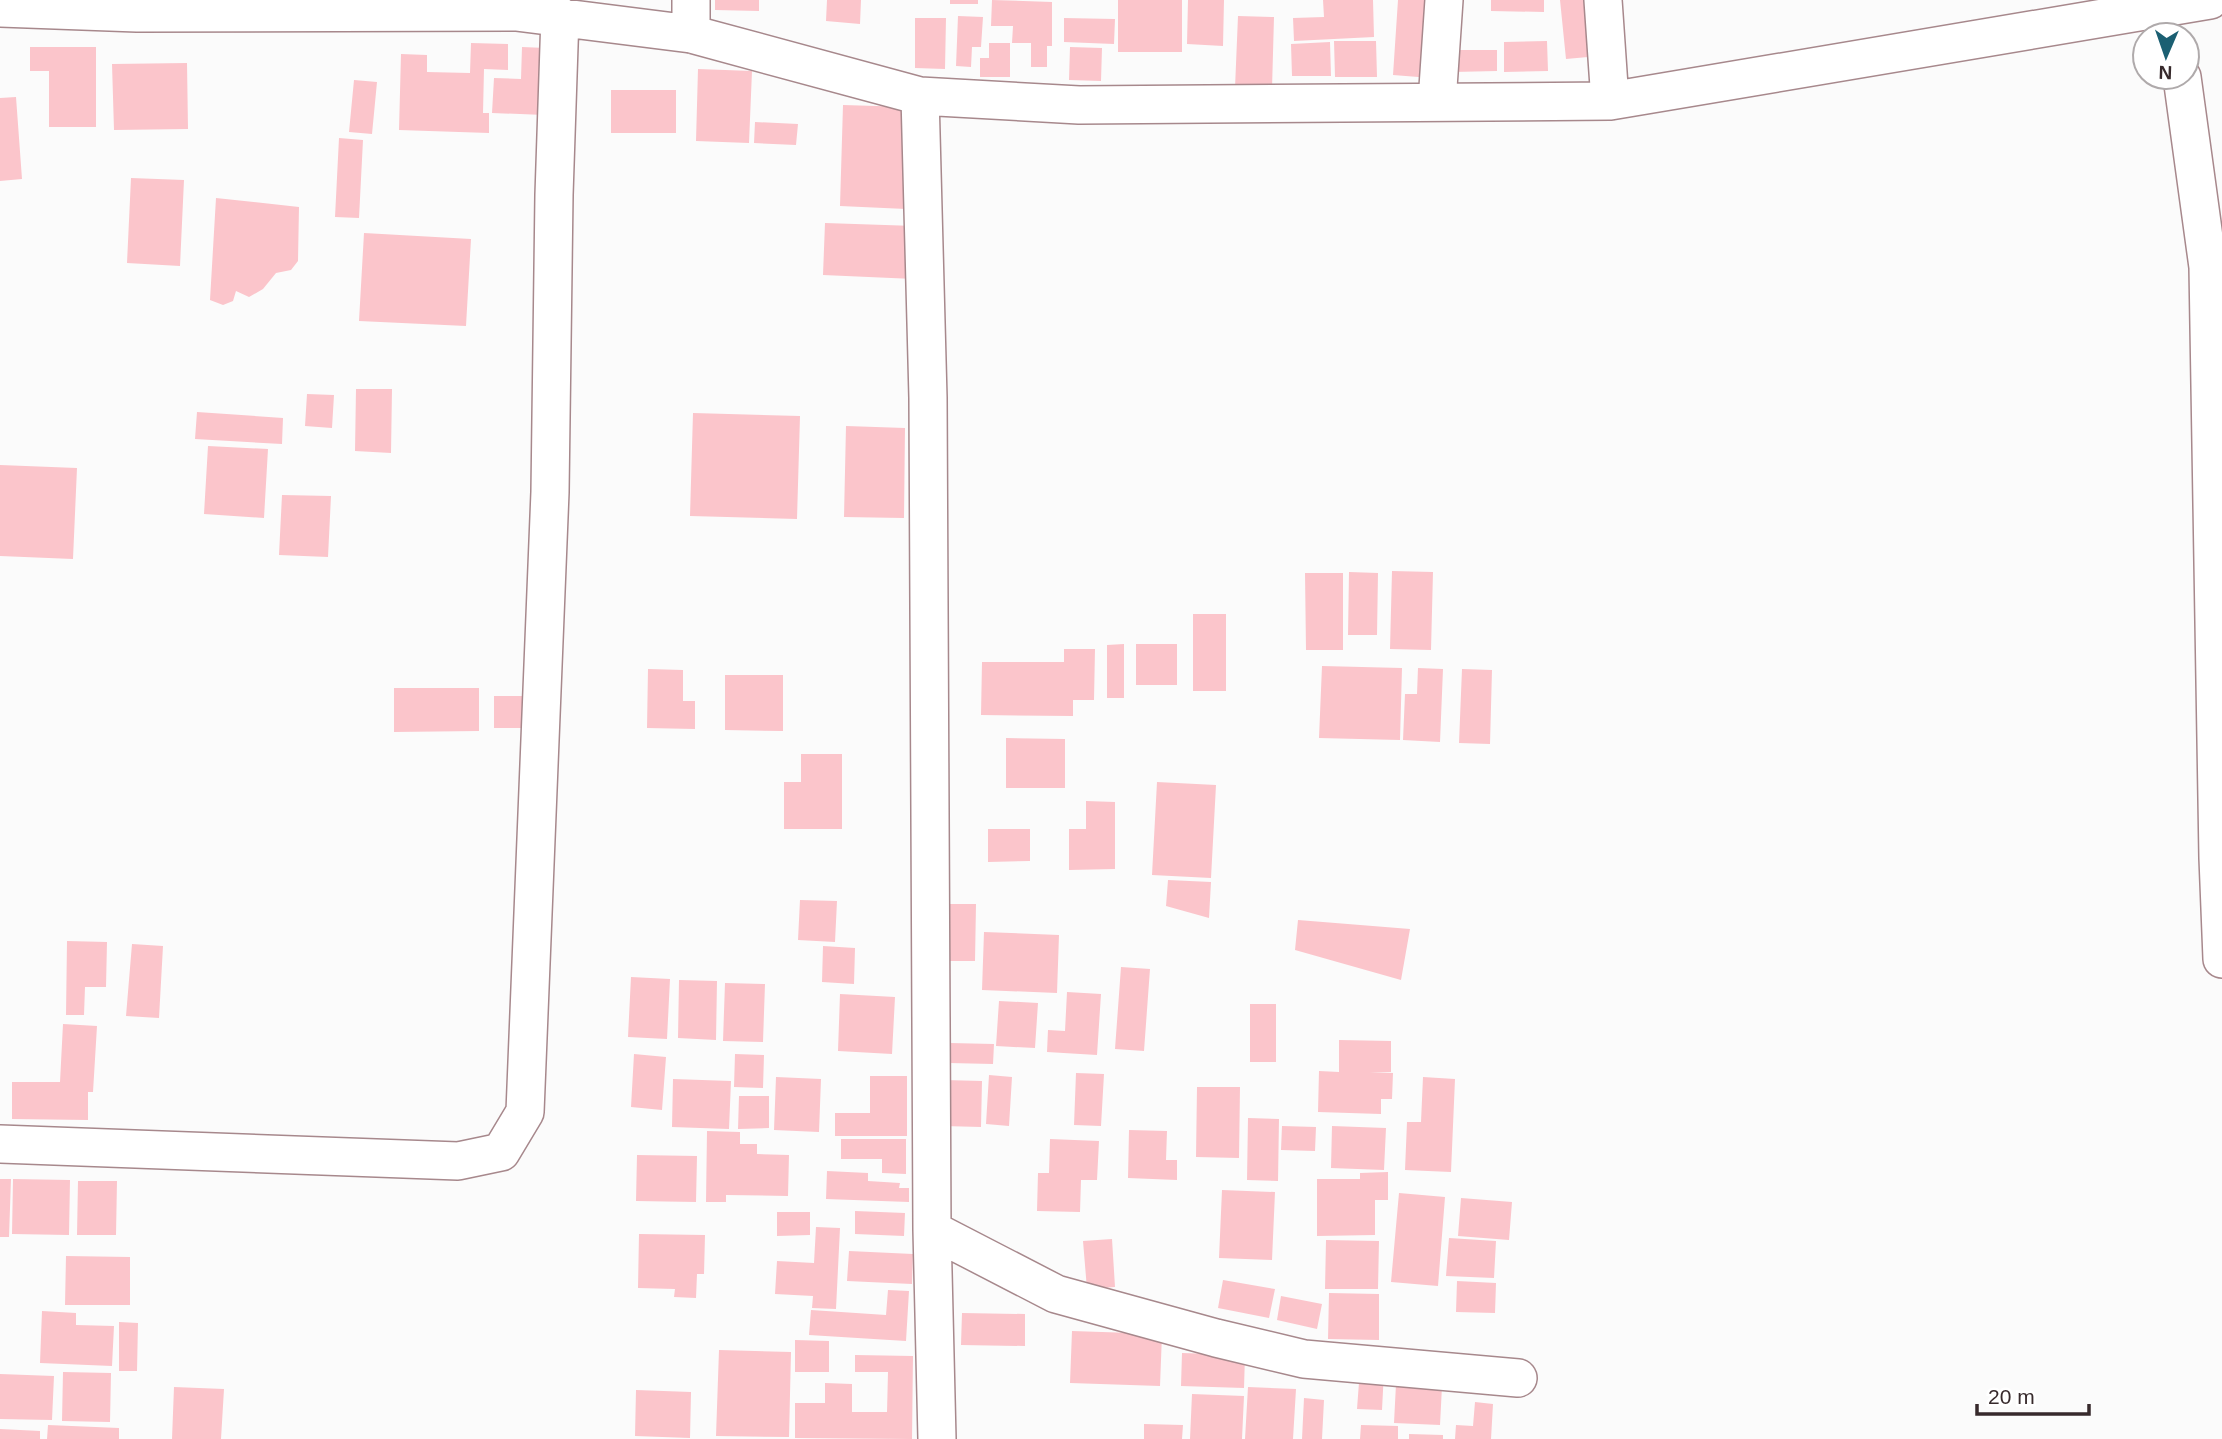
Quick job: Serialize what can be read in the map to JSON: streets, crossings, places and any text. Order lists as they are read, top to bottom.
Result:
{
  "scale_bar": "20 m",
  "north": "bottom"
}
